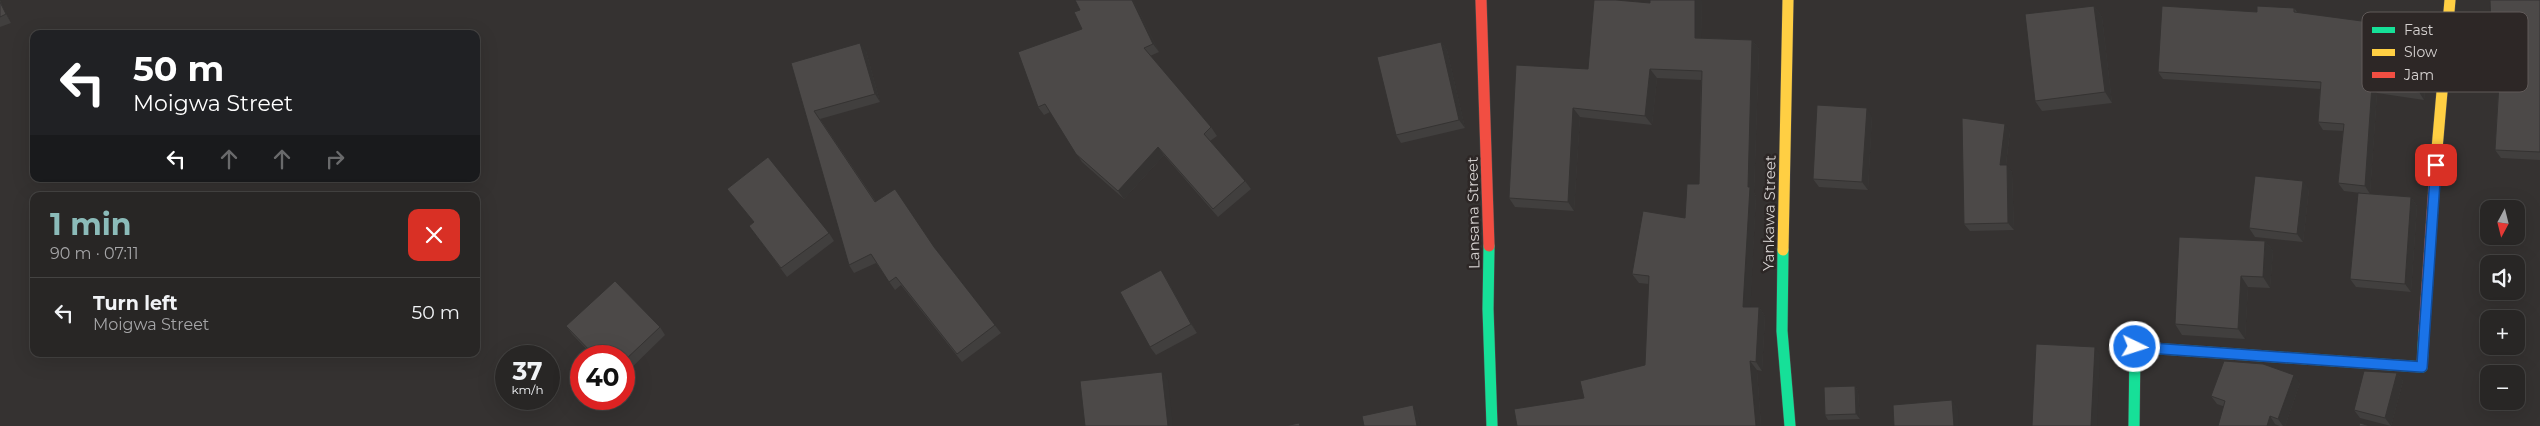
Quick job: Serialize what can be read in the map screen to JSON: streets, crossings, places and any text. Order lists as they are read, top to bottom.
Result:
{
  "streets": {
    "street": ["Lansana Street", "Yankawa Street"]
  },
  "legend": ["Fast", "Slow", "Jam"],
  "north": "bottom",
  "page": {
    "turn": ["50 m", "Moigwa Street"],
    "heading": ["1 min", "90 m · 07:11"],
    "map_buttons": ["+", "−"],
    "list": [
      {
        "name": "Turn left",
        "note": "Moigwa Street",
        "value": "50 m"
      }
    ],
    "speed": "37 km/h",
    "limit": "40"
  }
}
